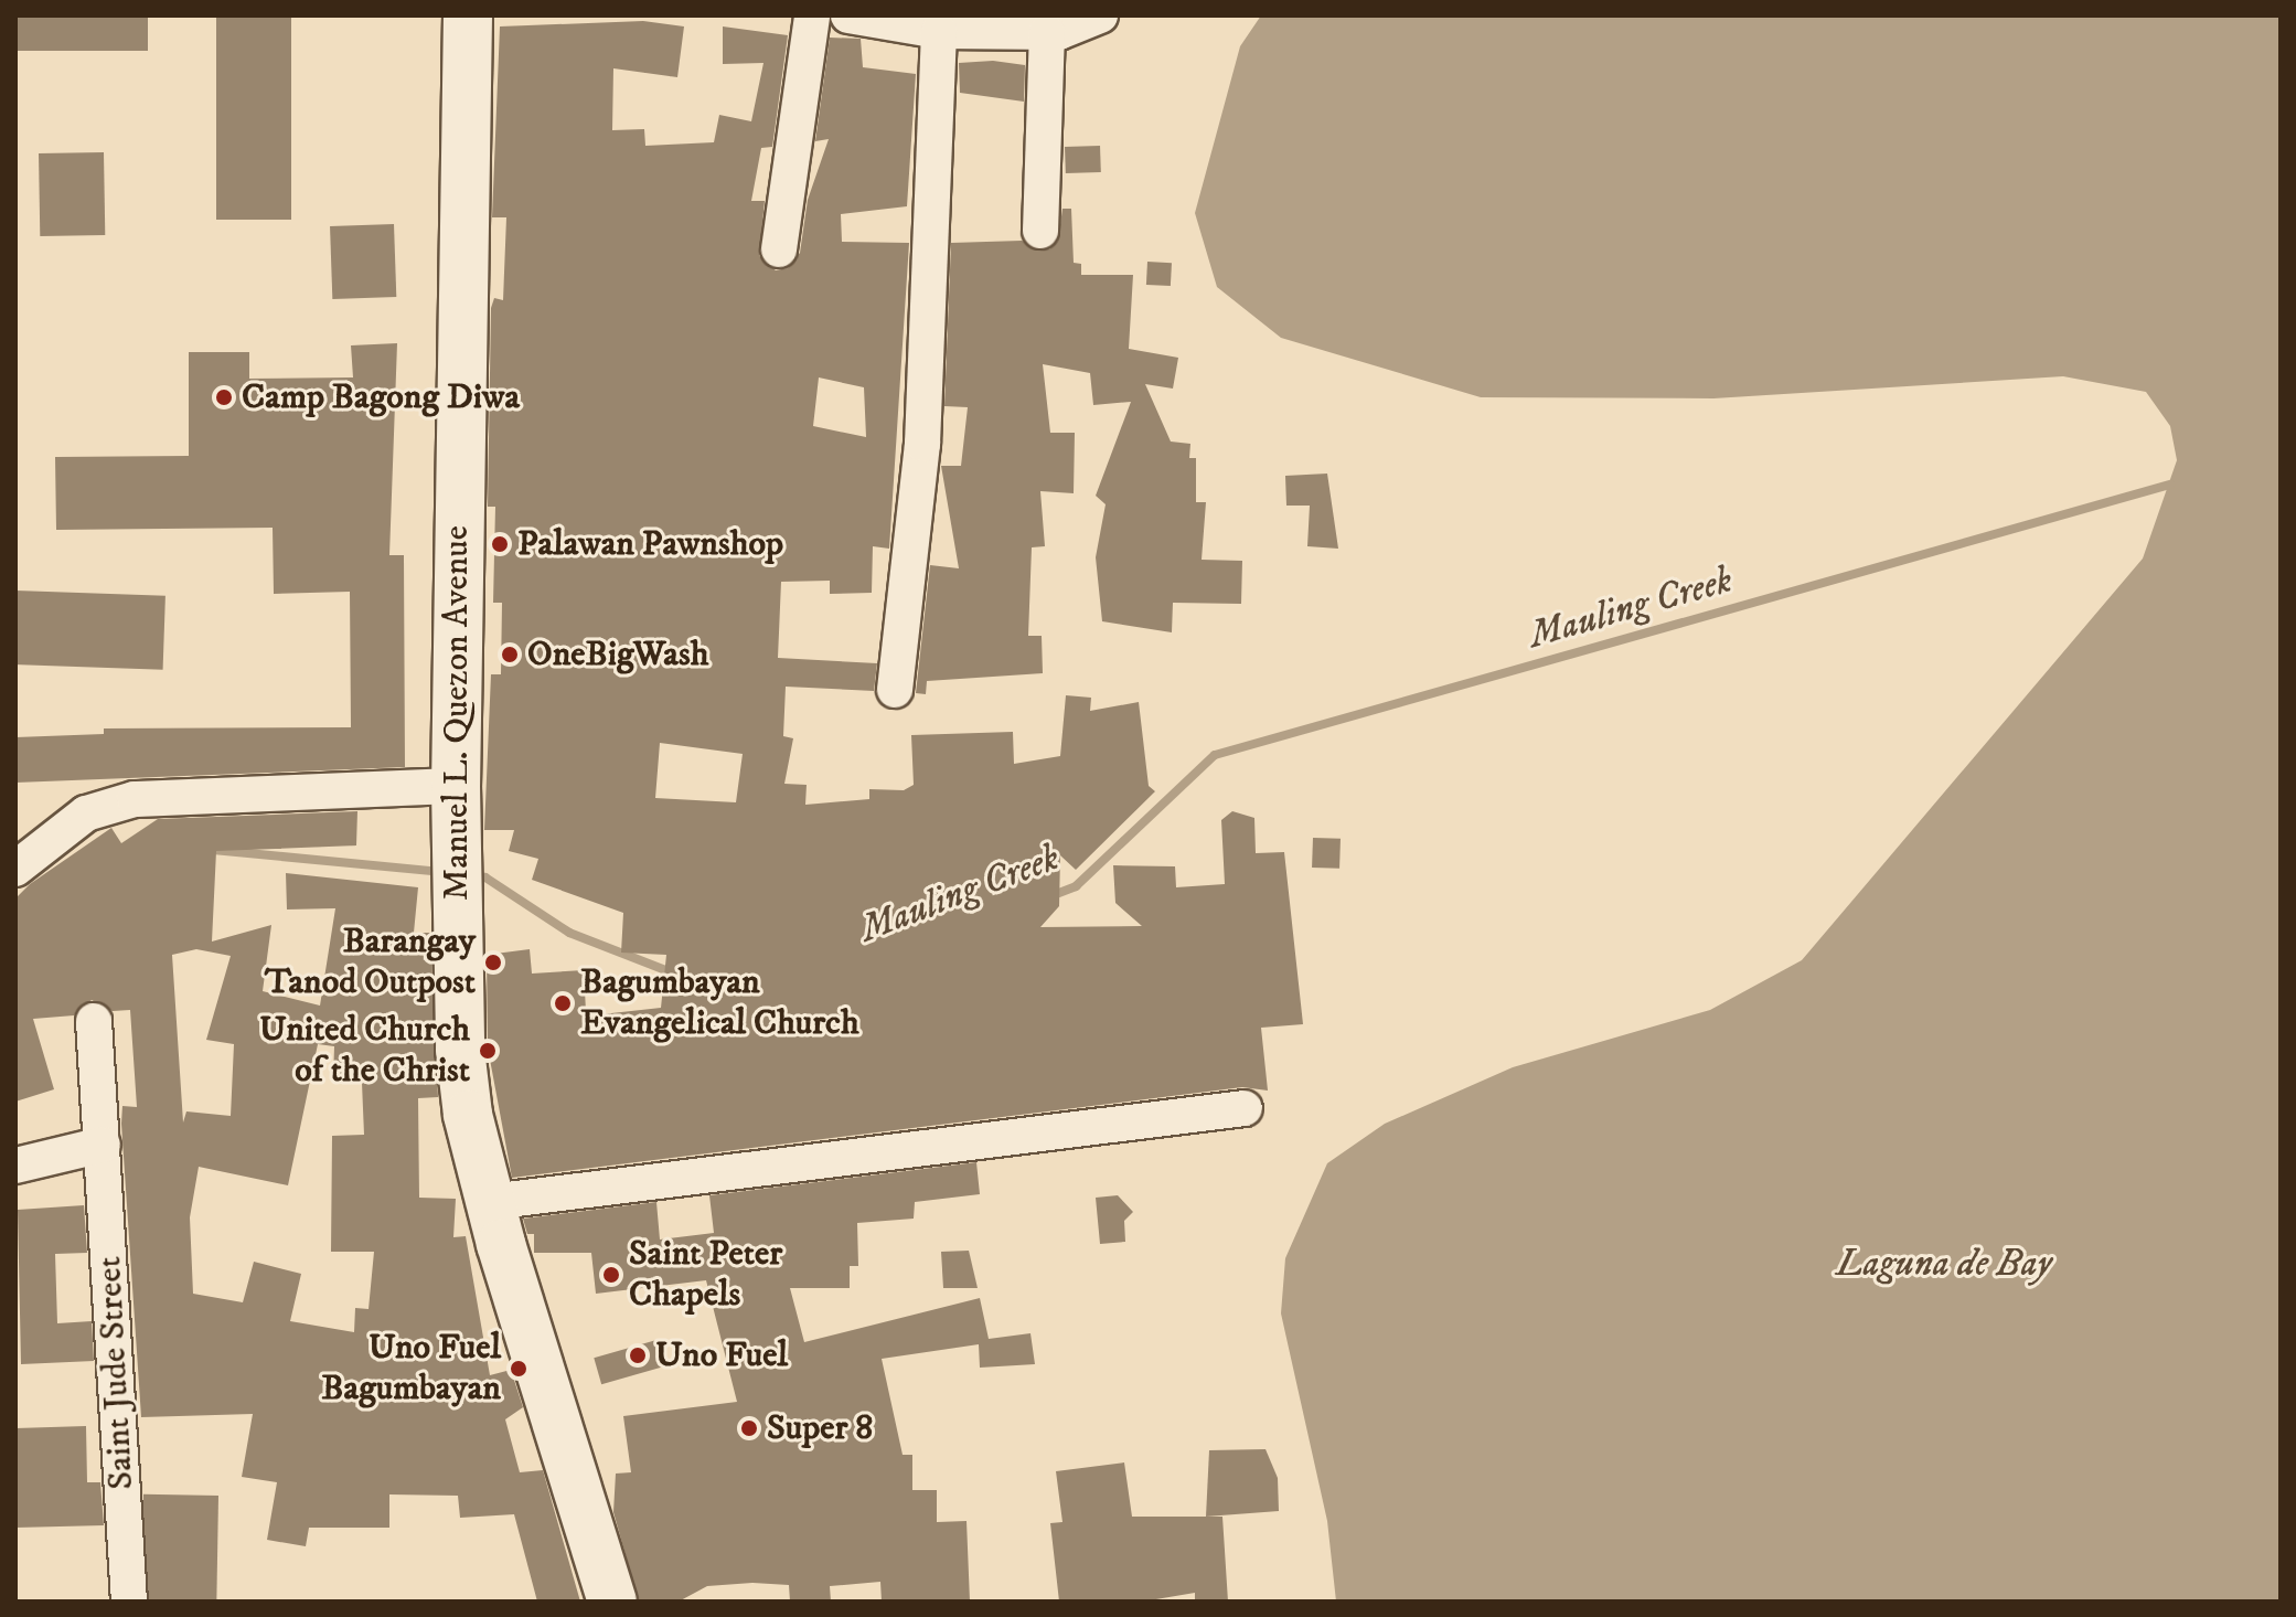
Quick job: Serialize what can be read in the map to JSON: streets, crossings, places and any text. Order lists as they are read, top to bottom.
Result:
{
  "streets": {
    "main road": ["Manuel L. Quezon Avenue"],
    "street": ["Saint Jude Street"]
  },
  "water": ["Mauling Creek", "Laguna de Bay"],
  "places": [
    "Camp Bagong Diwa",
    "Palawan Pawnshop",
    "OneBigWash",
    "Barangay Tanod Outpost",
    "Bagumbayan Evangelical Church",
    "United Church of the Christ",
    "Saint Peter Chapels",
    "Uno Fuel",
    "Uno Fuel Bagumbayan",
    "Super 8"
  ]
}
